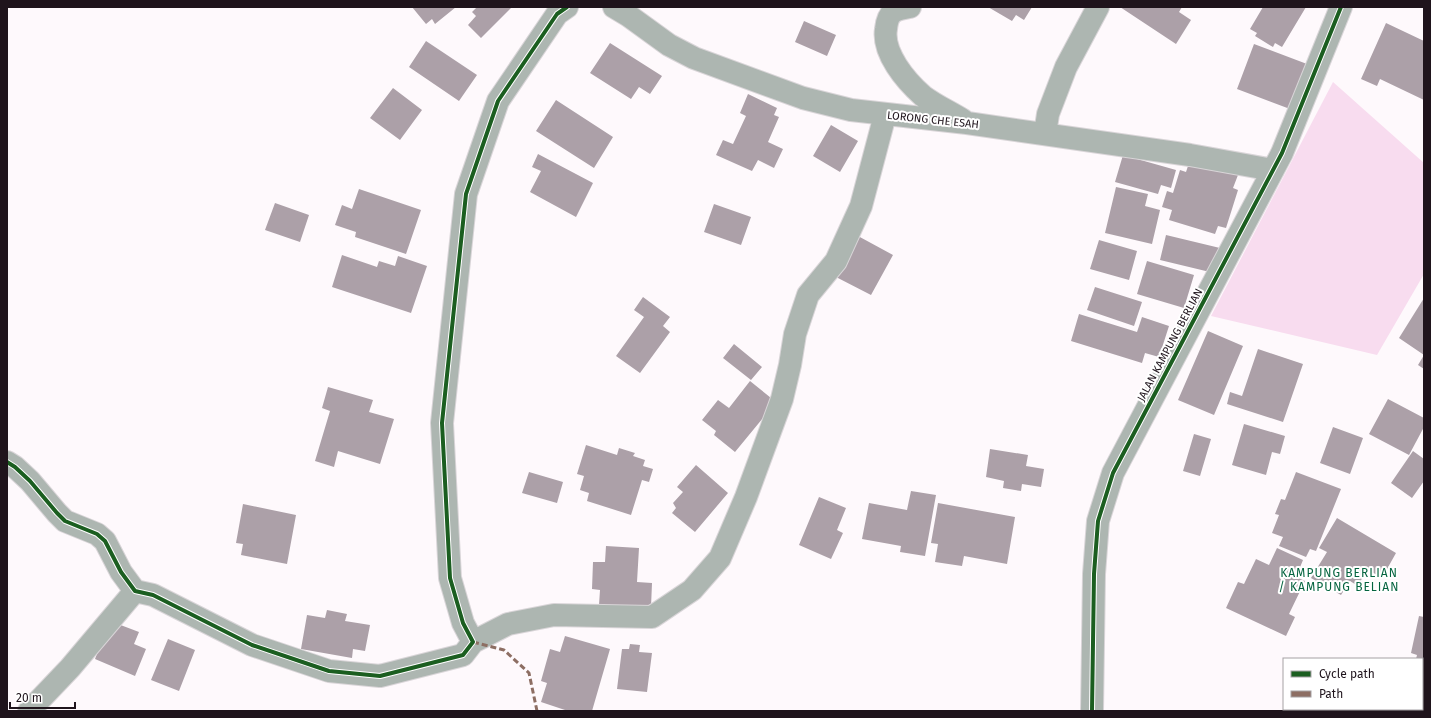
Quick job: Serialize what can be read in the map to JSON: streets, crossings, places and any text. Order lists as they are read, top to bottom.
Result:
{
  "streets": {
    "street": ["LORONG CHE ESAH", "JALAN KAMPUNG BERLIAN"]
  },
  "crossings": [
    ["LORONG CHE ESAH", "JALAN KAMPUNG BERLIAN"]
  ],
  "districts": ["KAMPUNG BERLIAN / KAMPUNG BELIAN"],
  "legend": ["Cycle path", "Path"],
  "scale_bar": "20 m"
}
